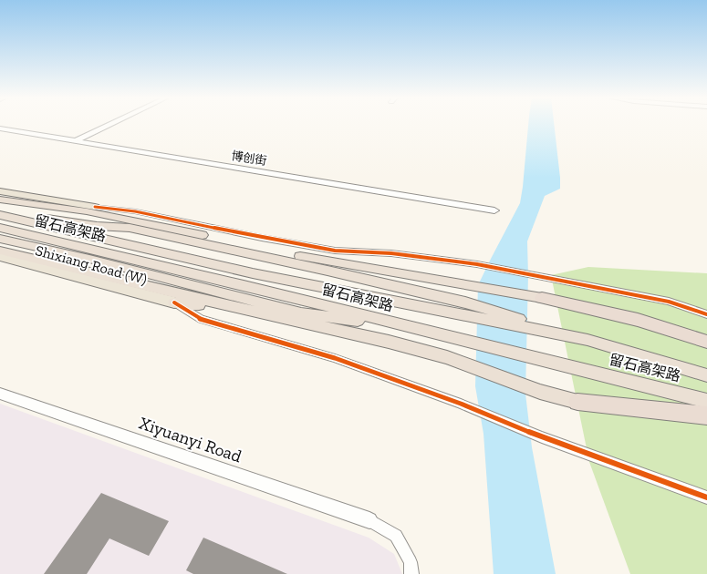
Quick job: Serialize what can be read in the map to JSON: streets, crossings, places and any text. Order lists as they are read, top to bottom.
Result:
{
  "streets": {
    "highway": ["留石高架路"],
    "main road": ["Shixiang Road (W)"],
    "street": ["博创街", "Xiyuanyi Road"]
  }
}
